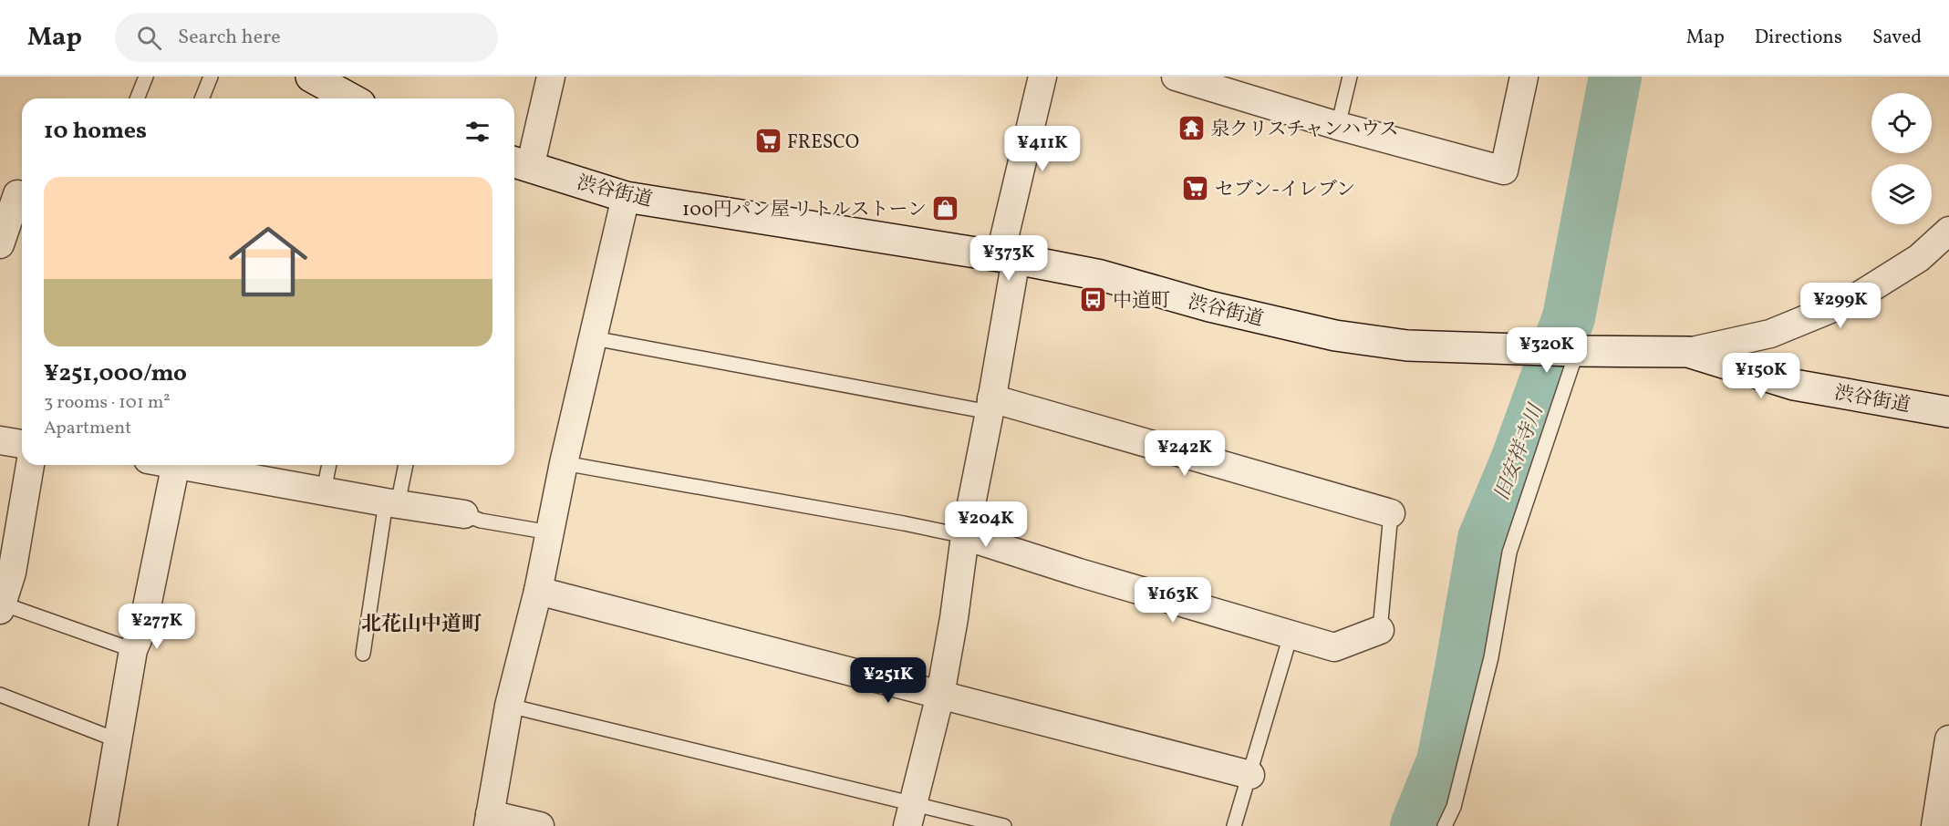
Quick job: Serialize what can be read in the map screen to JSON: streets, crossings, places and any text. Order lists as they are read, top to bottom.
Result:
{
  "streets": {
    "main road": ["渋谷街道"]
  },
  "districts": ["北花山中道町"],
  "water": ["旧安祥寺川"],
  "places": {
    "temple": ["泉クリスチャンハウス"],
    "supermarket": ["FRESCO", "セブン-イレブン"],
    "shop": ["100円パン屋 リトルストーン"],
    "bus stop": ["中道町"]
  },
  "page": {
    "header": "Map",
    "search": "Search here",
    "nav": ["Map", "Directions", "Saved"],
    "heading": "10 homes",
    "price": [
      "¥411K",
      "¥373K",
      "¥299K",
      "¥320K",
      "¥150K",
      "¥242K",
      "¥204K",
      "¥163K",
      "¥277K",
      "¥251K"
    ],
    "list": [
      {
        "name": "¥251,000/mo",
        "note": "3 rooms · 101 m² · Apartment"
      }
    ]
  }
}
